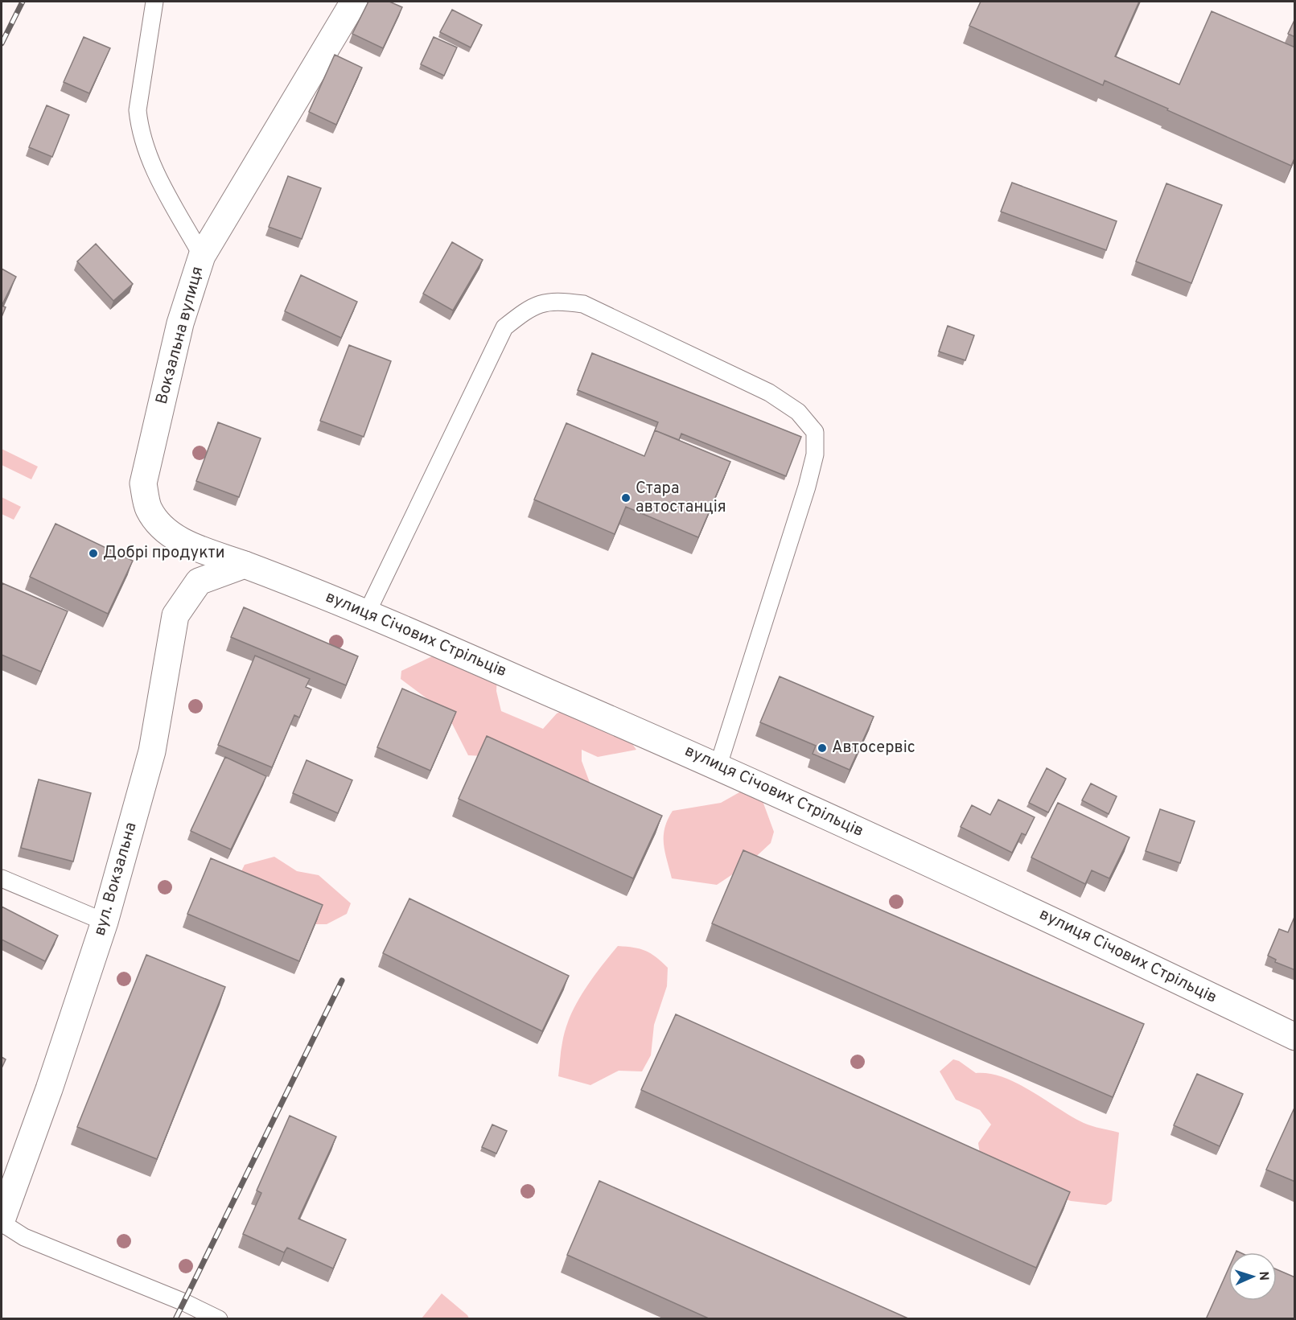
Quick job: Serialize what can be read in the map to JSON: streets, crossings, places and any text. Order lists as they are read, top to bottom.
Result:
{
  "streets": {
    "street": ["Вокзальна вулиця", "вулиця Січових Стрільців", "вул. Вокзальна"]
  },
  "crossings": [
    ["Вокзальна вулиця", "вулиця Січових Стрільців"],
    ["Вокзальна вулиця", "вул. Вокзальна"],
    ["вулиця Січових Стрільців", "вул. Вокзальна"]
  ],
  "places": ["Стара автостанція", "Добрі продукти", "Автосервіс"],
  "north": "right"
}
